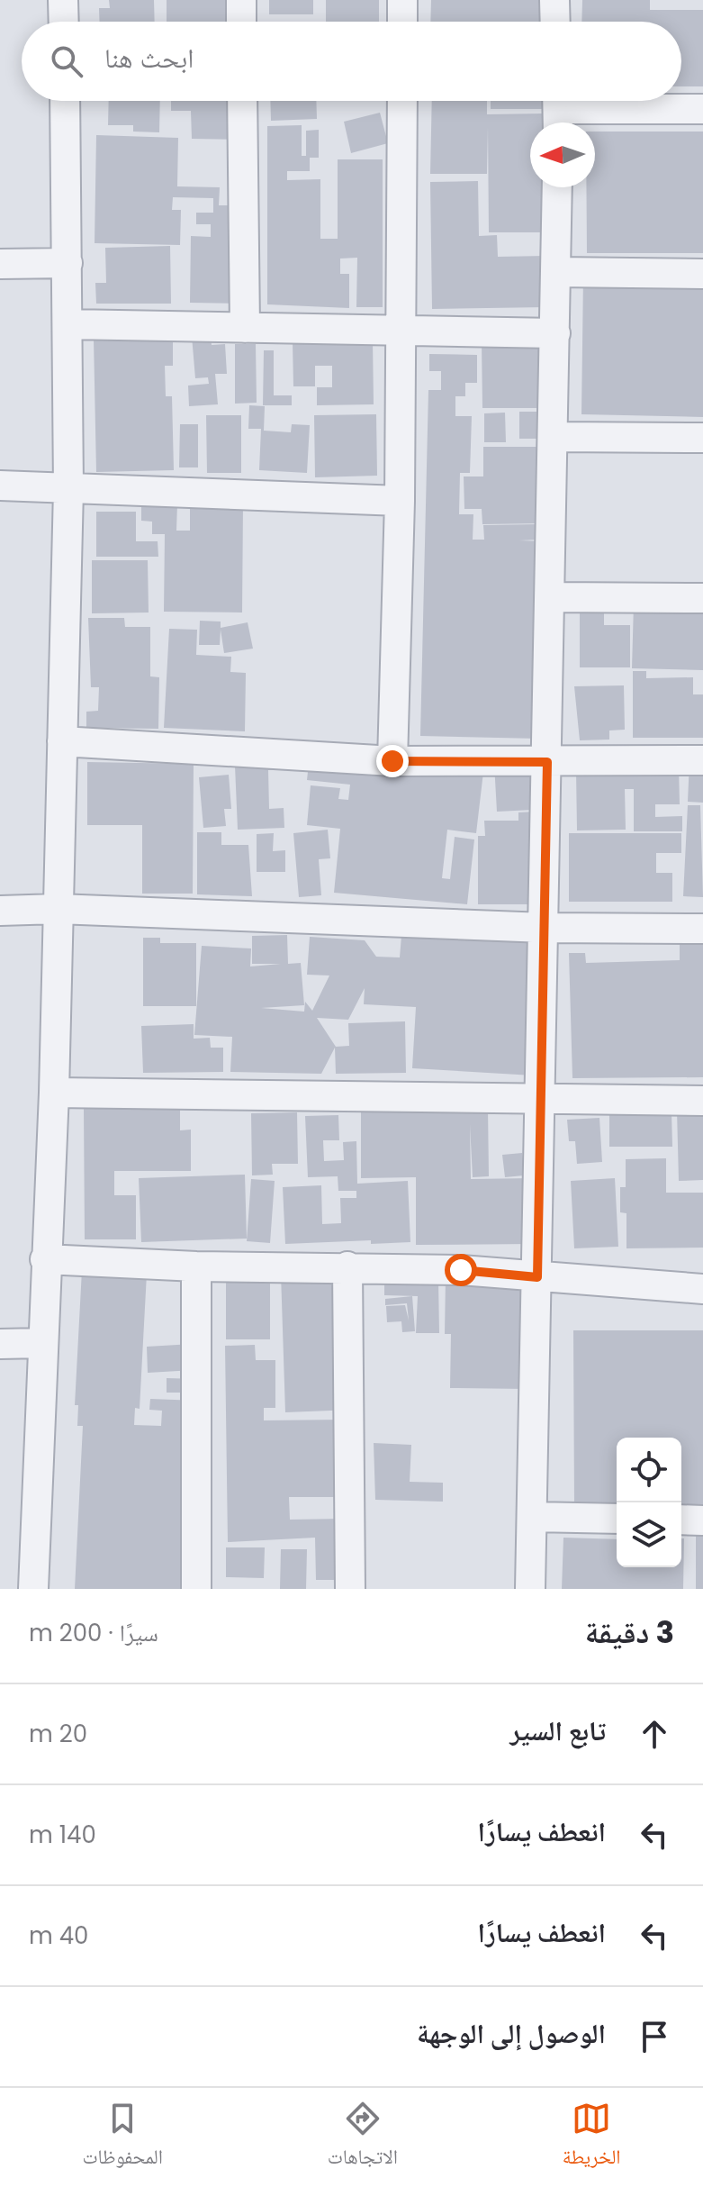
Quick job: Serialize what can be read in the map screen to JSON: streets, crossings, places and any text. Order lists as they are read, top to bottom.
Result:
{
  "north": "left",
  "page": {
    "search": "ابحث هنا",
    "heading": ["3 دقيقة", "سيرًا · 200 m"],
    "list": [
      ["تابع السير", "20 m"],
      ["انعطف يسارًا", "140 m"],
      ["انعطف يسارًا", "40 m"],
      "الوصول إلى الوجهة"
    ],
    "nav": ["الخريطة", "الاتجاهات", "المحفوظات"]
  }
}
